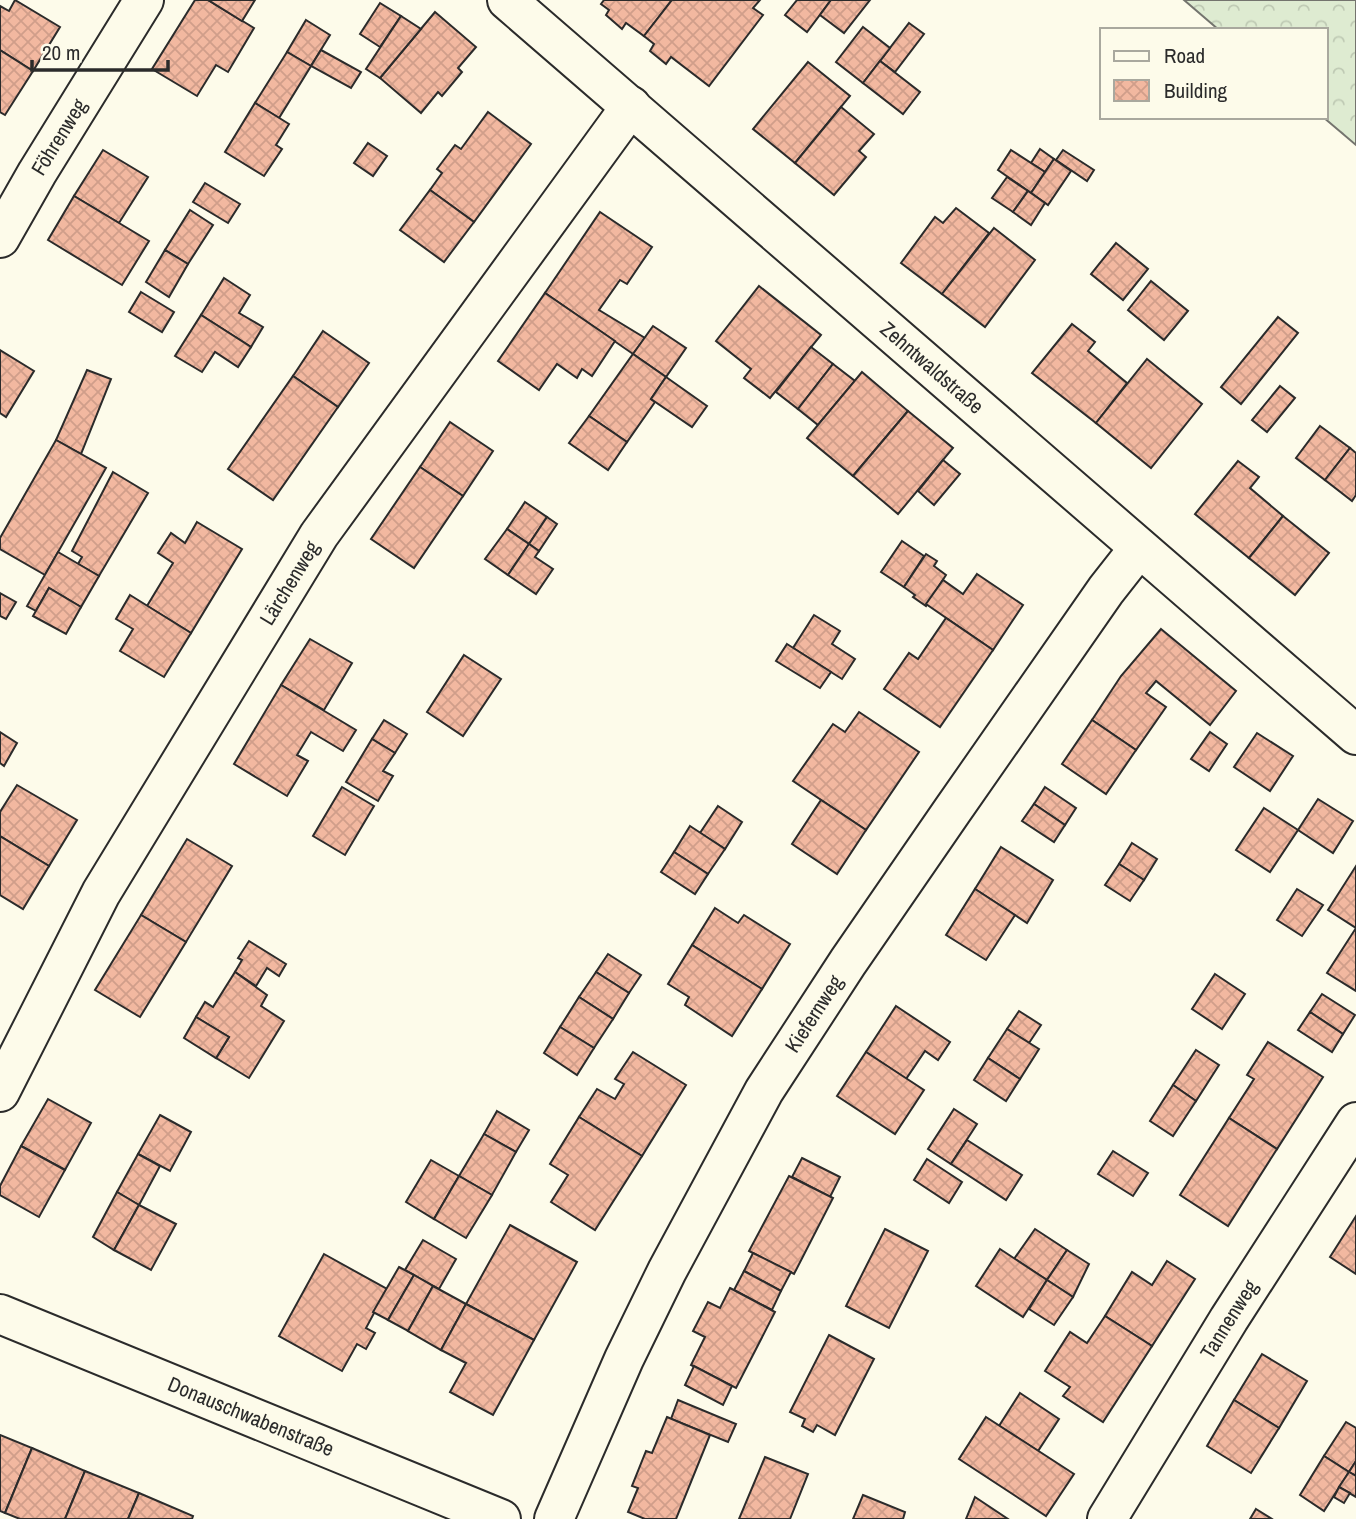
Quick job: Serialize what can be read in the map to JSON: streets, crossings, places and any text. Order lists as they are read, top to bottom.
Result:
{
  "streets": {
    "street": [
      "Föhrenweg",
      "Zehntwaldstraße",
      "Lärchenweg",
      "Kiefernweg",
      "Tannenweg",
      "Donauschwabenstraße"
    ]
  },
  "crossings": [
    ["Zehntwaldstraße", "Lärchenweg"],
    ["Zehntwaldstraße", "Kiefernweg"]
  ],
  "legend": ["Road", "Building"],
  "scale_bar": "20 m"
}
